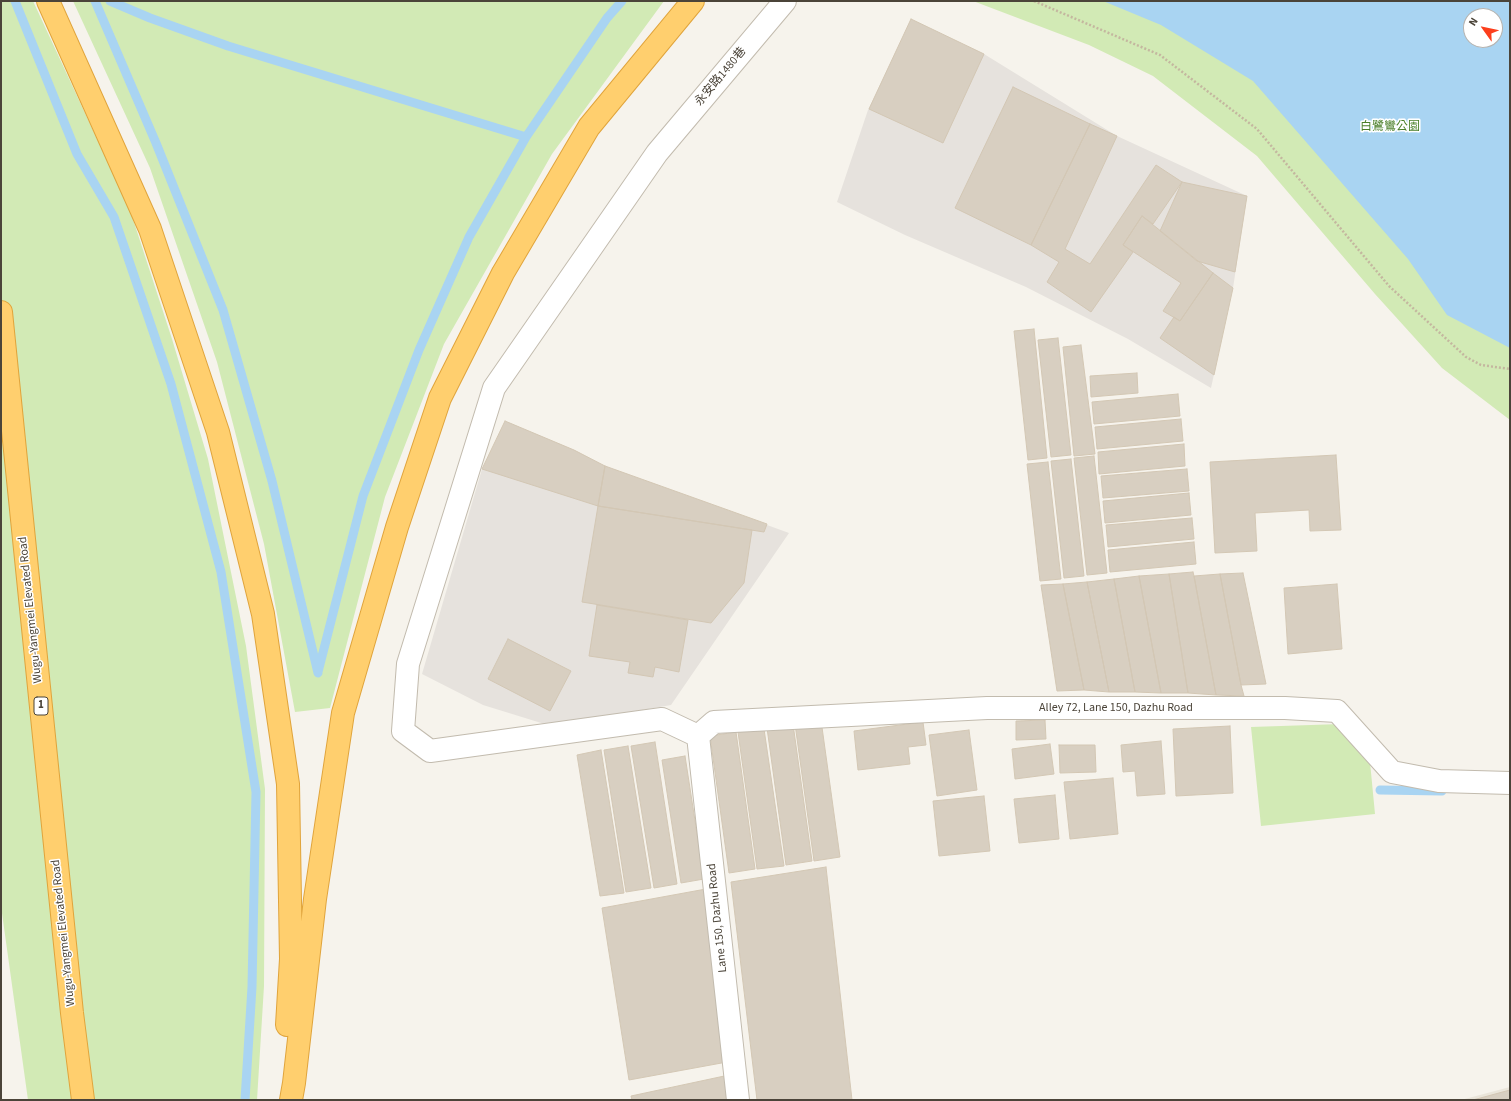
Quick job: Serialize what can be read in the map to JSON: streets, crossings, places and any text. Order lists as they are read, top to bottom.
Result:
{
  "streets": {
    "highway": ["Wugu-Yangmei Elevated Road", "1"],
    "street": ["永安路1480巷", "Alley 72, Lane 150, Dazhu Road", "Lane 150, Dazhu Road"]
  },
  "crossings": [
    ["永安路1480巷", "Alley 72, Lane 150, Dazhu Road"],
    ["永安路1480巷", "Lane 150, Dazhu Road"],
    ["Alley 72, Lane 150, Dazhu Road", "Lane 150, Dazhu Road"]
  ],
  "parks": ["白鷺鸞公園"],
  "north": "top left"
}
